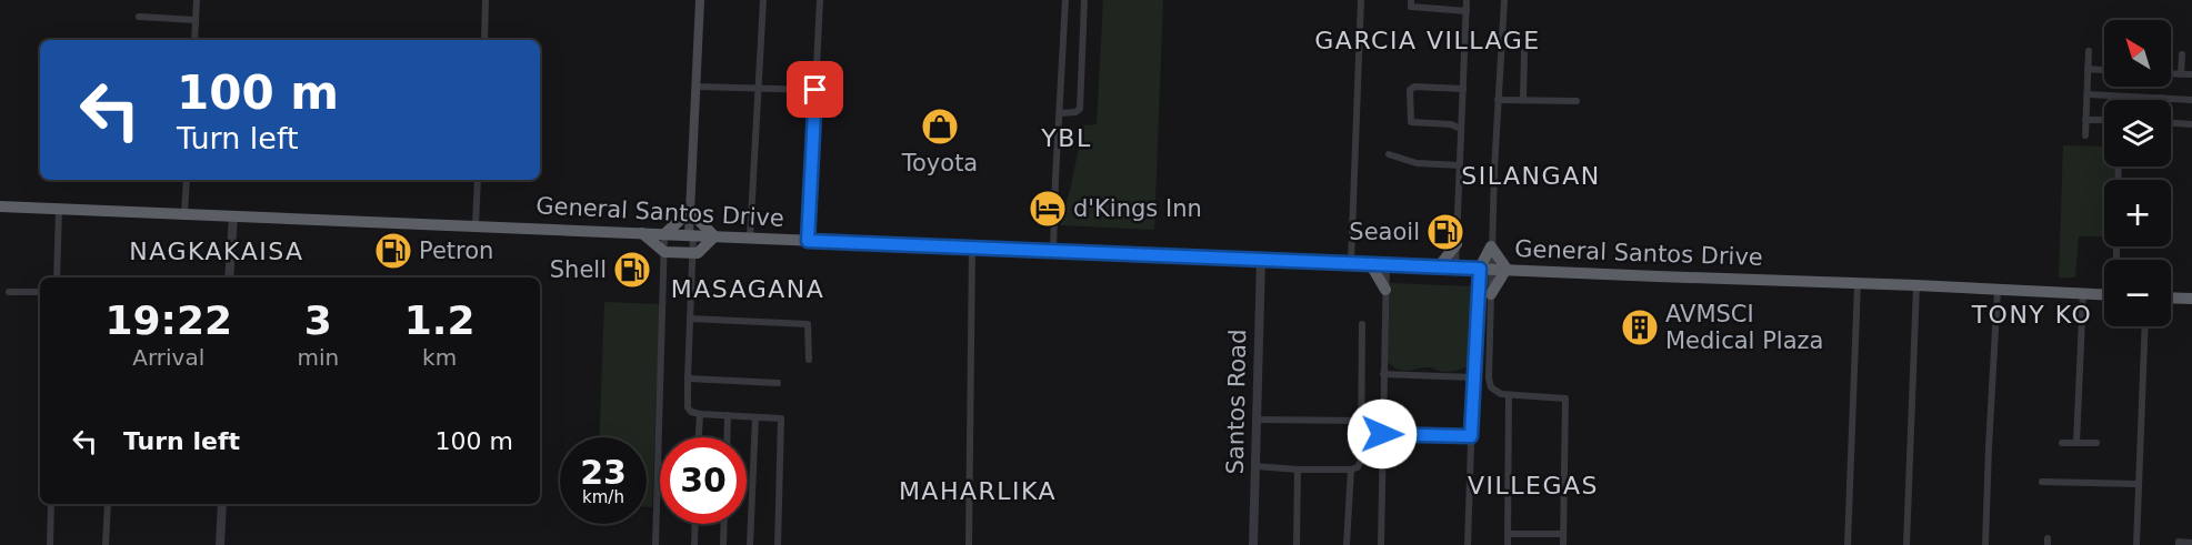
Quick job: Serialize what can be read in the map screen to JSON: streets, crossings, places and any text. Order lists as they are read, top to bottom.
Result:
{
  "streets": {
    "highway": ["General Santos Drive"],
    "street": ["Santos Road"]
  },
  "crossings": [
    ["General Santos Drive", "Santos Road"]
  ],
  "districts": [
    "GARCIA VILLAGE",
    "YBL",
    "SILANGAN",
    "NAGKAKAISA",
    "MASAGANA",
    "TONY KO",
    "VILLEGAS",
    "MAHARLIKA"
  ],
  "places": {
    "shop": ["Toyota"],
    "hotel": ["d'Kings Inn"],
    "fuel station": ["Seaoil", "Petron", "Shell"],
    "building": ["AVMSCI Medical Plaza"]
  },
  "north": "top left",
  "page": {
    "map_buttons": ["+", "−"],
    "turn": ["100 m", "Turn left"],
    "eta": [
      "19:22",
      "Arrival",
      "3",
      "min",
      "1.2",
      "km"
    ],
    "list": [
      {
        "name": "Turn left",
        "value": "100 m"
      }
    ],
    "speed": "23 km/h",
    "limit": "30"
  }
}
